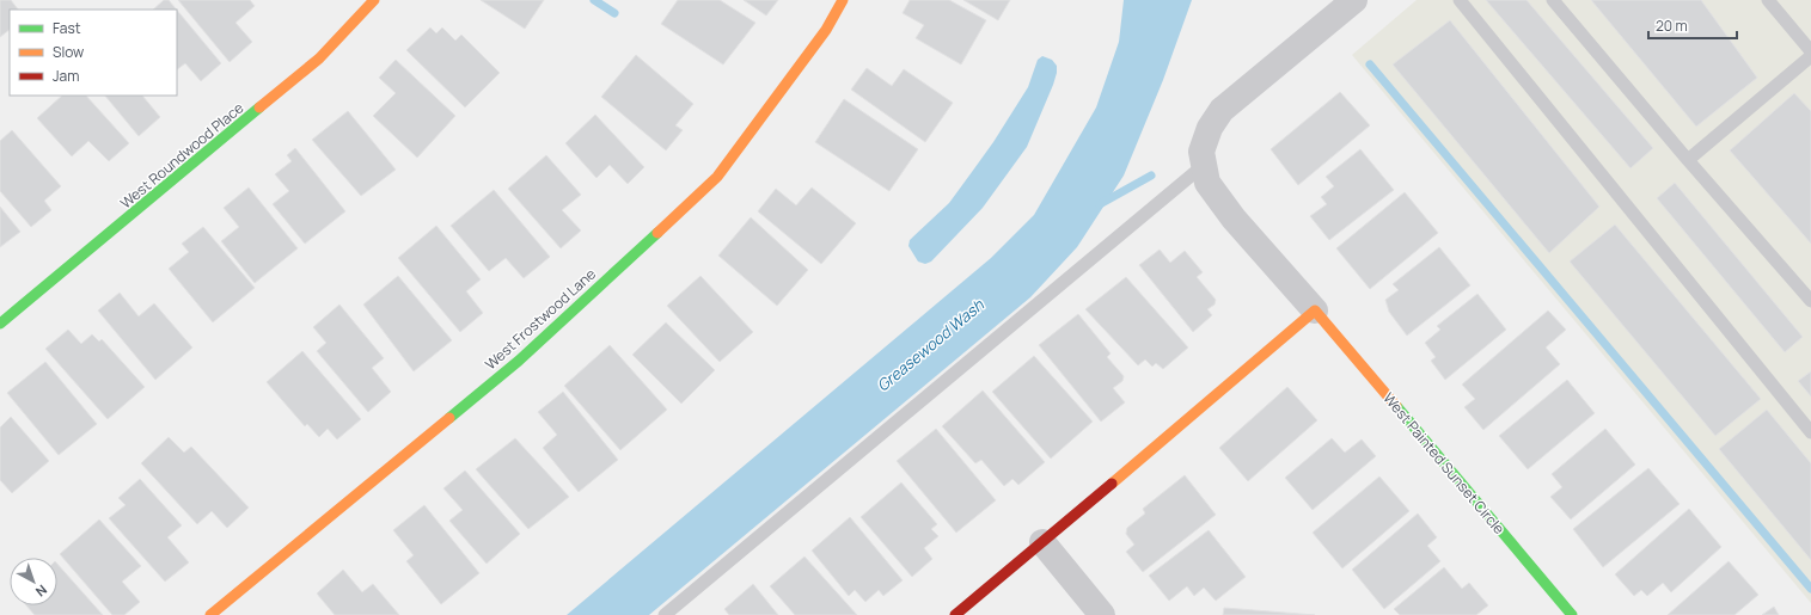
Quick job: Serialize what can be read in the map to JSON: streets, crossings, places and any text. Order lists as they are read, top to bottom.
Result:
{
  "streets": {
    "street": ["West Roundwood Place", "West Frostwood Lane", "West Painted Sunset Circle"]
  },
  "water": ["Greasewood Wash"],
  "legend": ["Fast", "Slow", "Jam"],
  "scale_bar": "20 m",
  "north": "bottom right"
}
